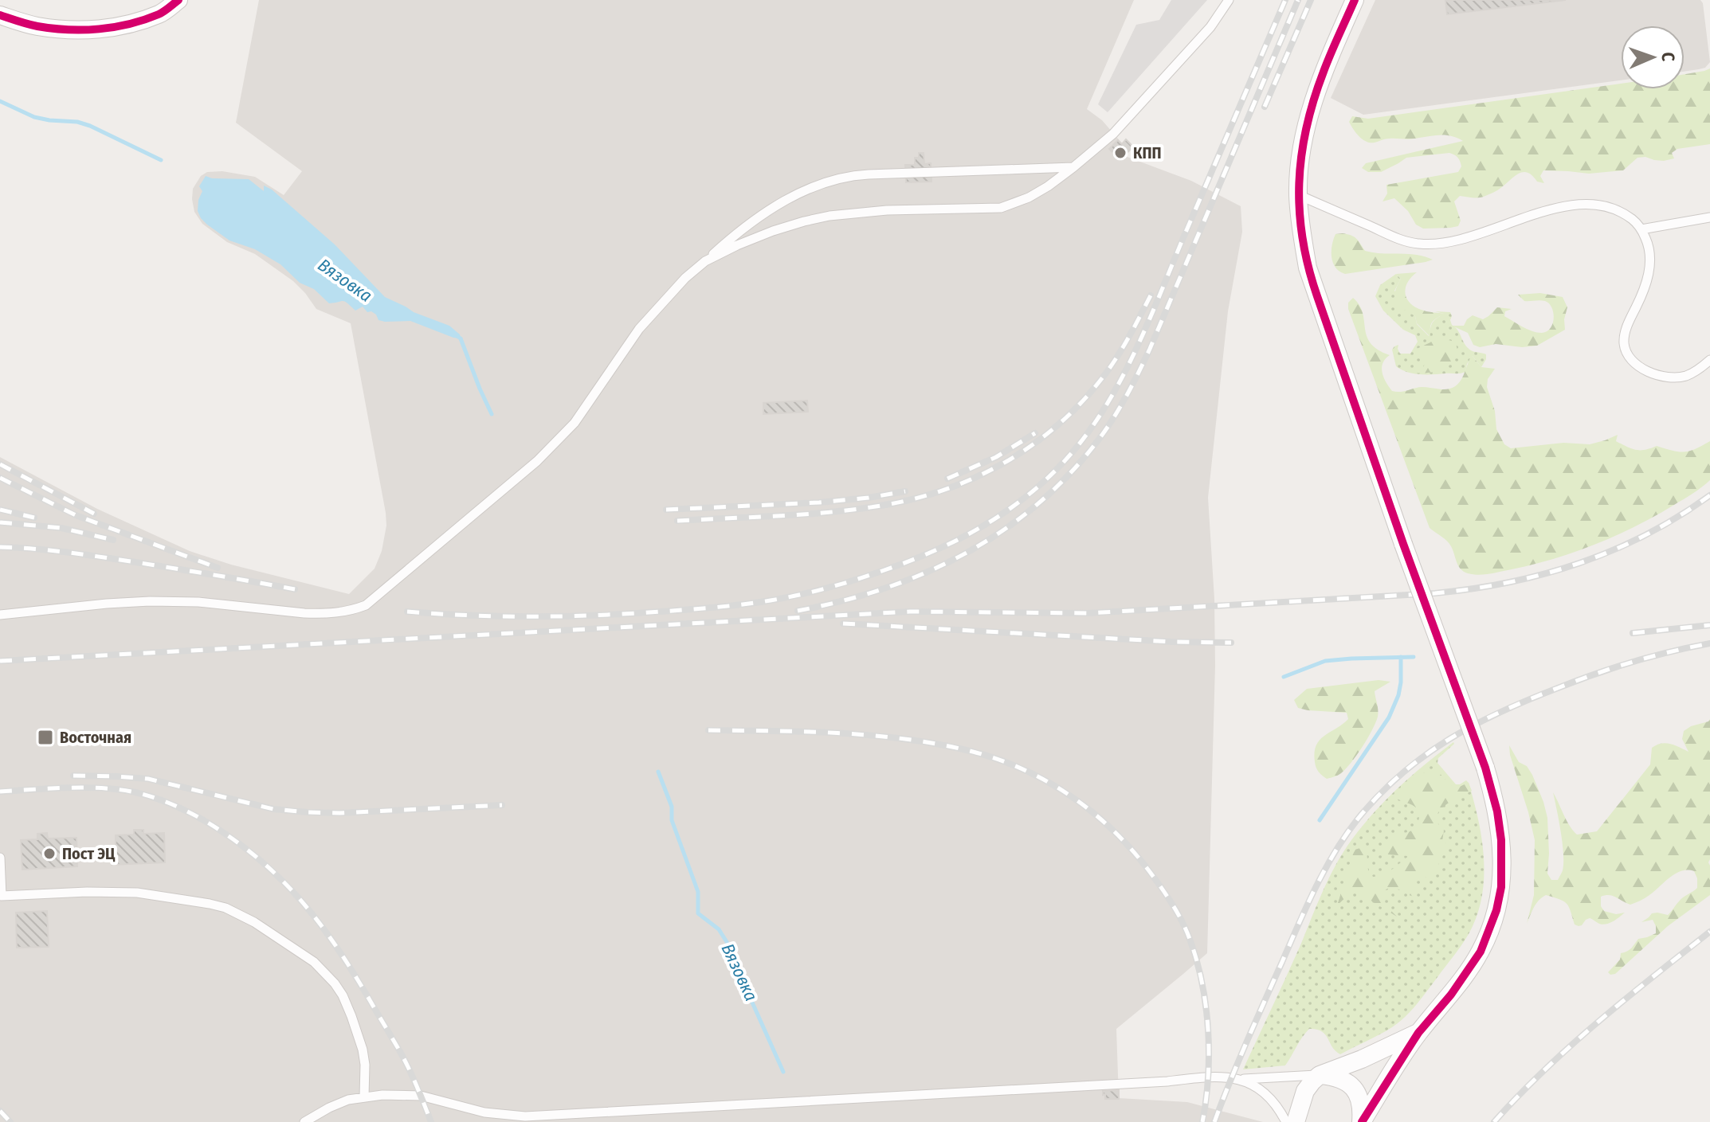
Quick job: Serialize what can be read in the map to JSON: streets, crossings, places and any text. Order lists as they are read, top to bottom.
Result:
{
  "water": ["Вязовка"],
  "places": {
    "other": ["КПП", "Пост ЭЦ"],
    "transit": ["Восточная"]
  },
  "north": "right"
}
